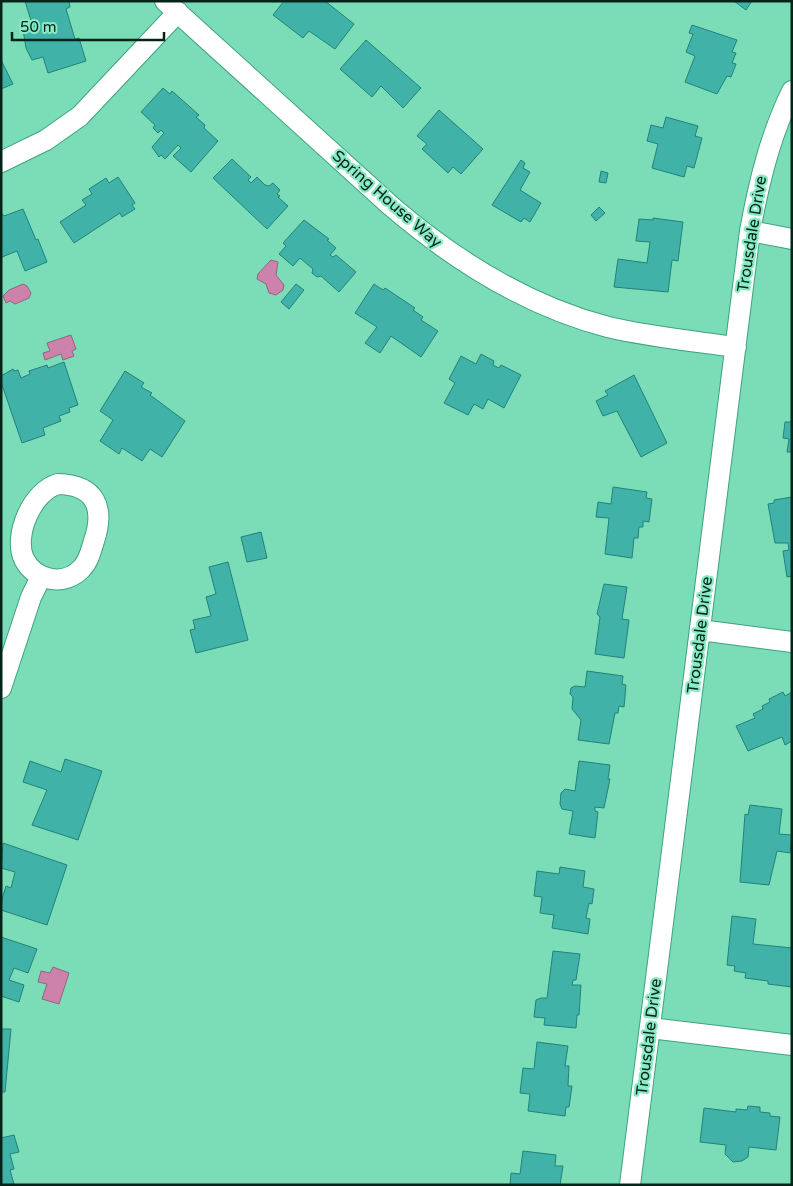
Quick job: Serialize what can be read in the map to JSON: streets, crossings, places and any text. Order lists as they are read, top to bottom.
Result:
{
  "streets": {
    "street": ["Spring House Way", "Trousdale Drive"]
  },
  "crossings": [
    ["Spring House Way", "Trousdale Drive"]
  ],
  "scale_bar": "50 m"
}
